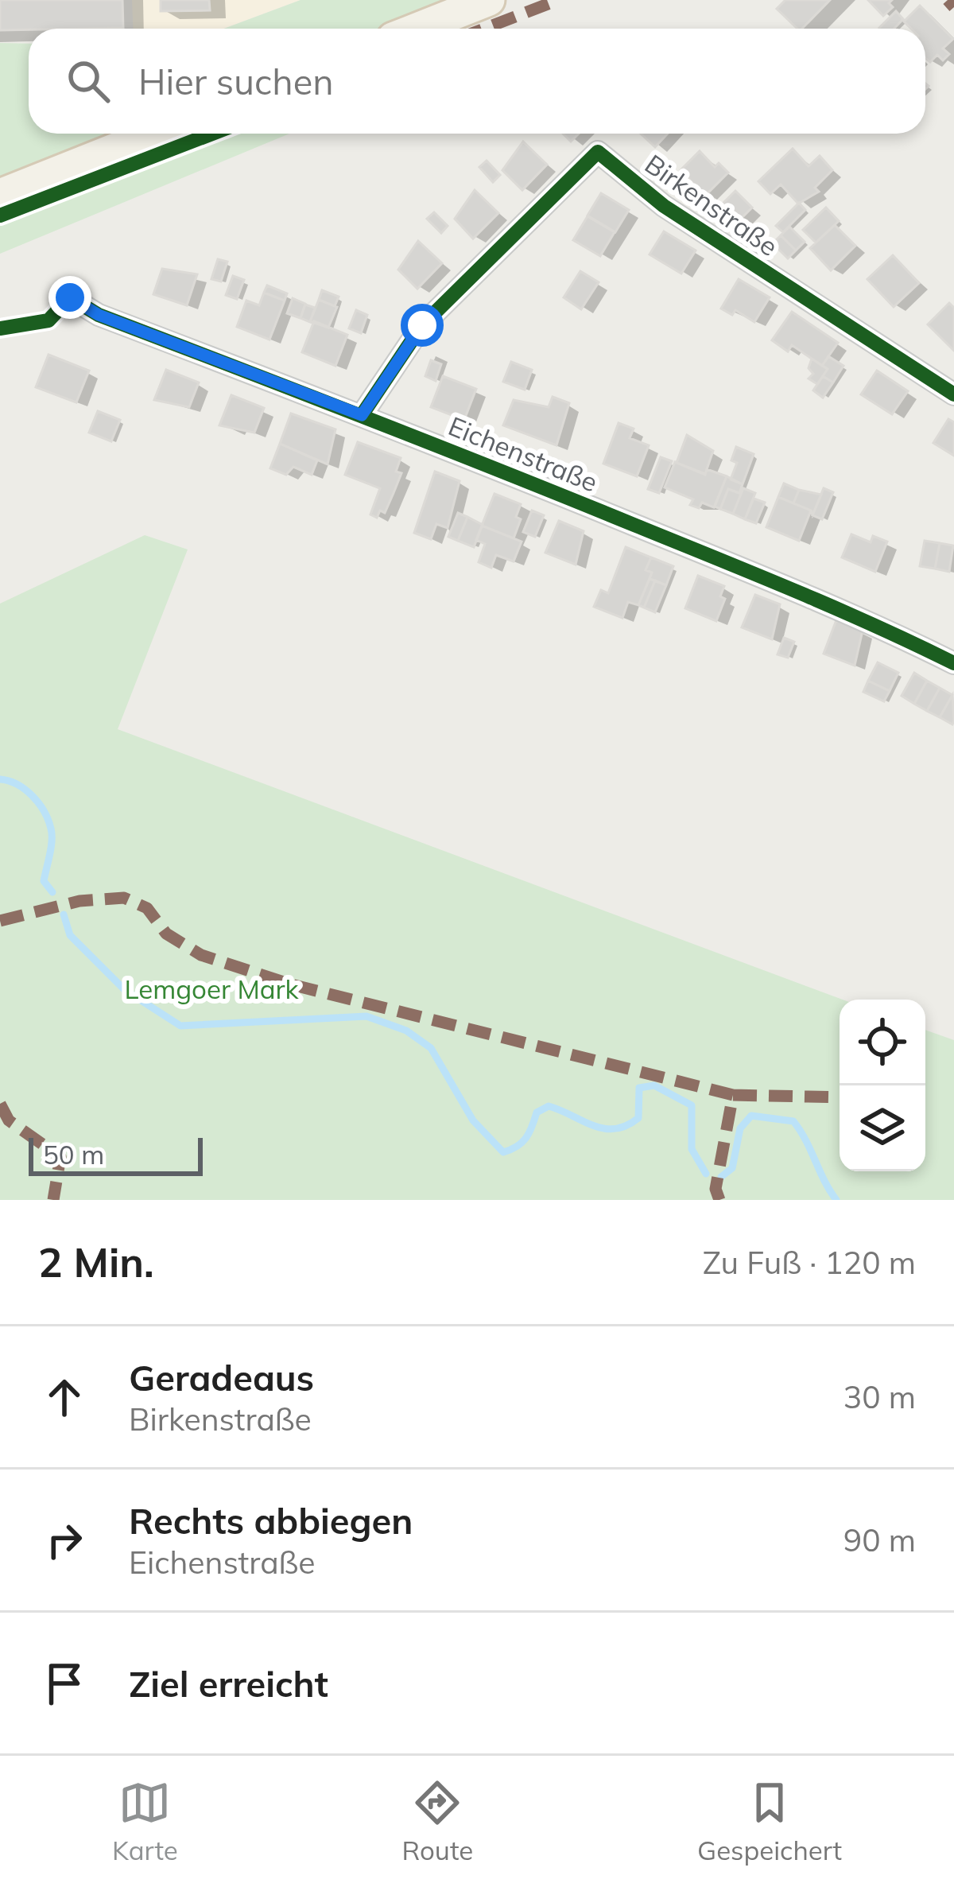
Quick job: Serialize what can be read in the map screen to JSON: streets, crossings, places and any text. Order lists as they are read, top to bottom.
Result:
{
  "streets": {
    "street": ["Birkenstraße", "Eichenstraße"]
  },
  "crossings": [
    ["Birkenstraße", "Eichenstraße"]
  ],
  "parks": ["Lemgoer Mark"],
  "scale_bar": "50 m",
  "page": {
    "search": "Hier suchen",
    "scale": "50 m",
    "heading": ["2 Min.", "Zu Fuß · 120 m"],
    "list": [
      ["Geradeaus", "Birkenstraße", "30 m"],
      ["Rechts abbiegen", "Eichenstraße", "90 m"],
      "Ziel erreicht"
    ],
    "nav": ["Karte", "Route", "Gespeichert"]
  }
}
